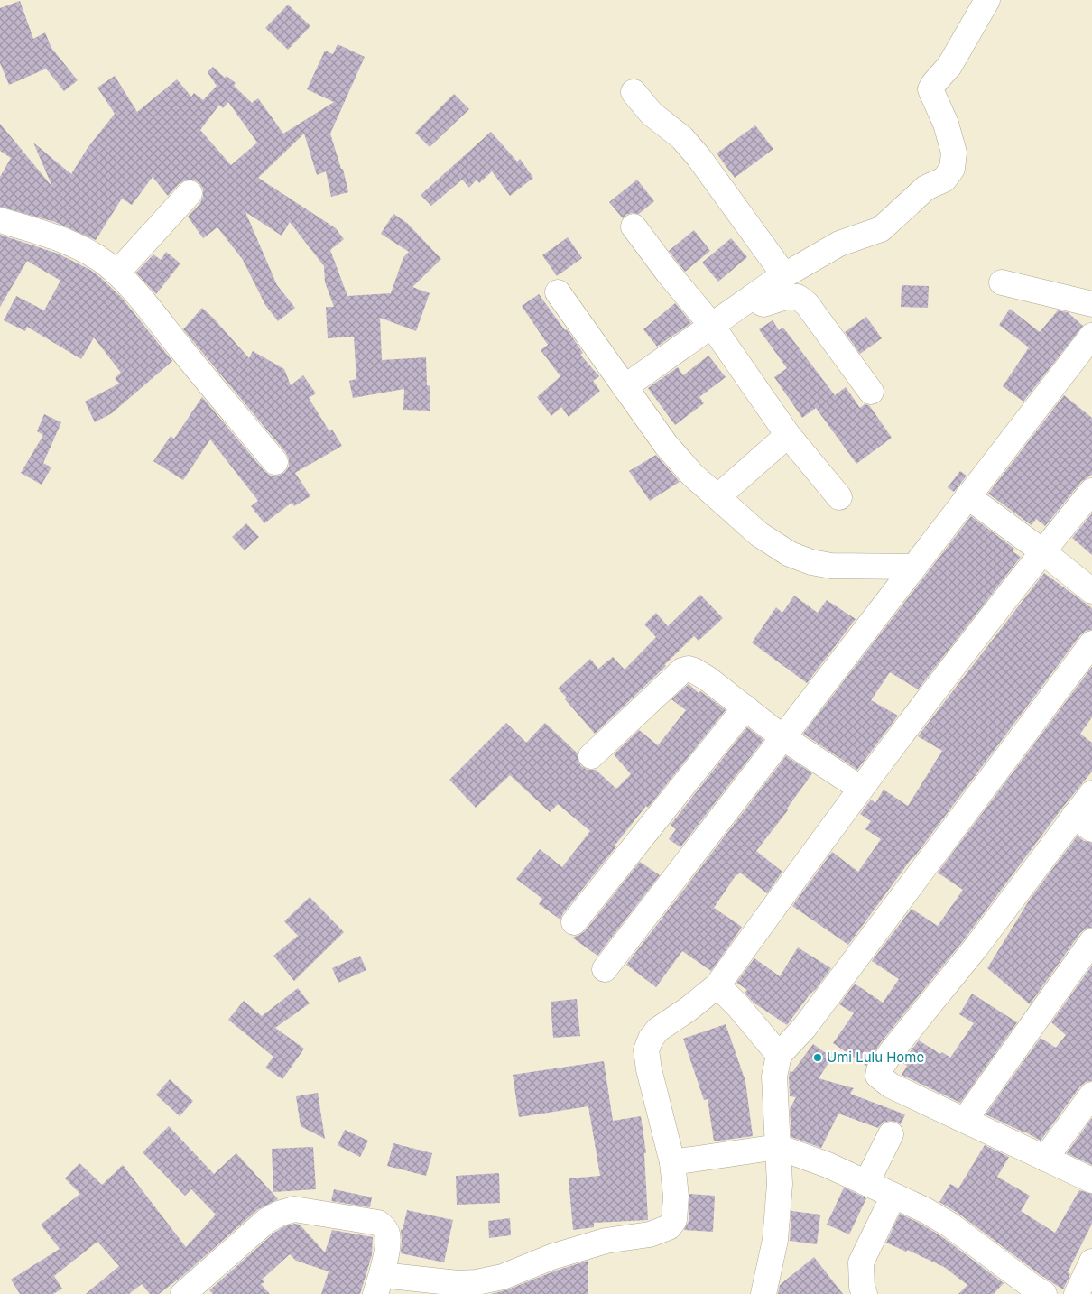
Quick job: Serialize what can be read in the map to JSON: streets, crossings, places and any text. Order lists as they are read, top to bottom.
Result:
{
  "places": ["Umi Lulu Home"]
}
